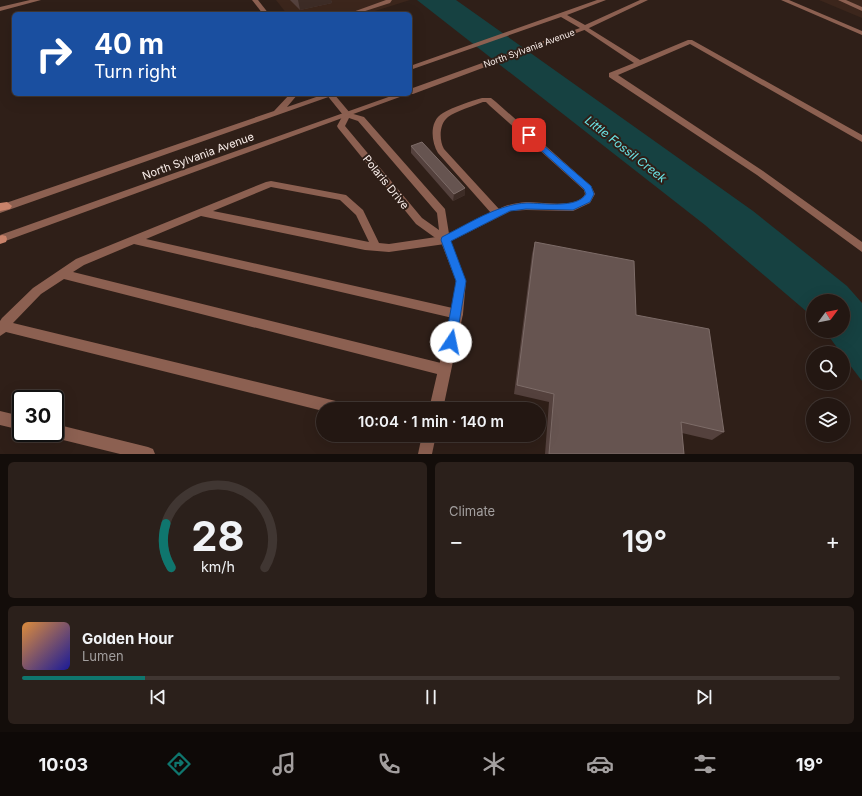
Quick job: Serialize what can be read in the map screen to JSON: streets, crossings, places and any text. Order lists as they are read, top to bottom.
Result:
{
  "streets": {
    "street": ["North Sylvania Avenue", "Polaris Drive"]
  },
  "crossings": [
    ["North Sylvania Avenue", "Polaris Drive"]
  ],
  "water": ["Little Fossil Creek"],
  "north": "top right",
  "page": {
    "turn": ["40 m", "Turn right"],
    "limit": "30",
    "trip": "10:04 · 1 min · 140 m",
    "tile": "Climate",
    "heat": ["−", "19°", "+"],
    "song": ["Golden Hour", "Lumen"],
    "tabs": ["10:03", "19°"],
    "gauge": ["28", "km/h"]
  }
}
